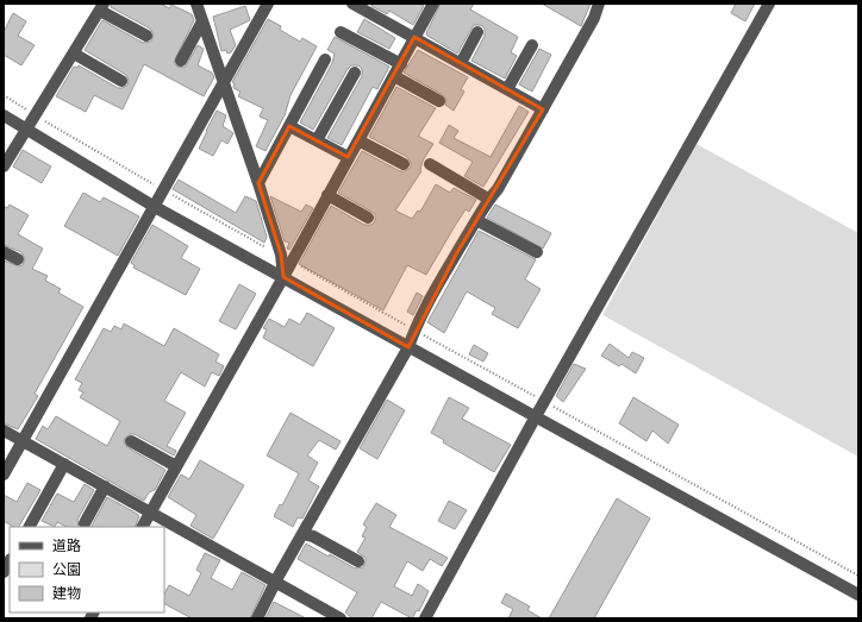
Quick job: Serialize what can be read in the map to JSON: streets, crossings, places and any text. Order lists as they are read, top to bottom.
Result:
{
  "legend": ["道路", "公園", "建物"]
}
